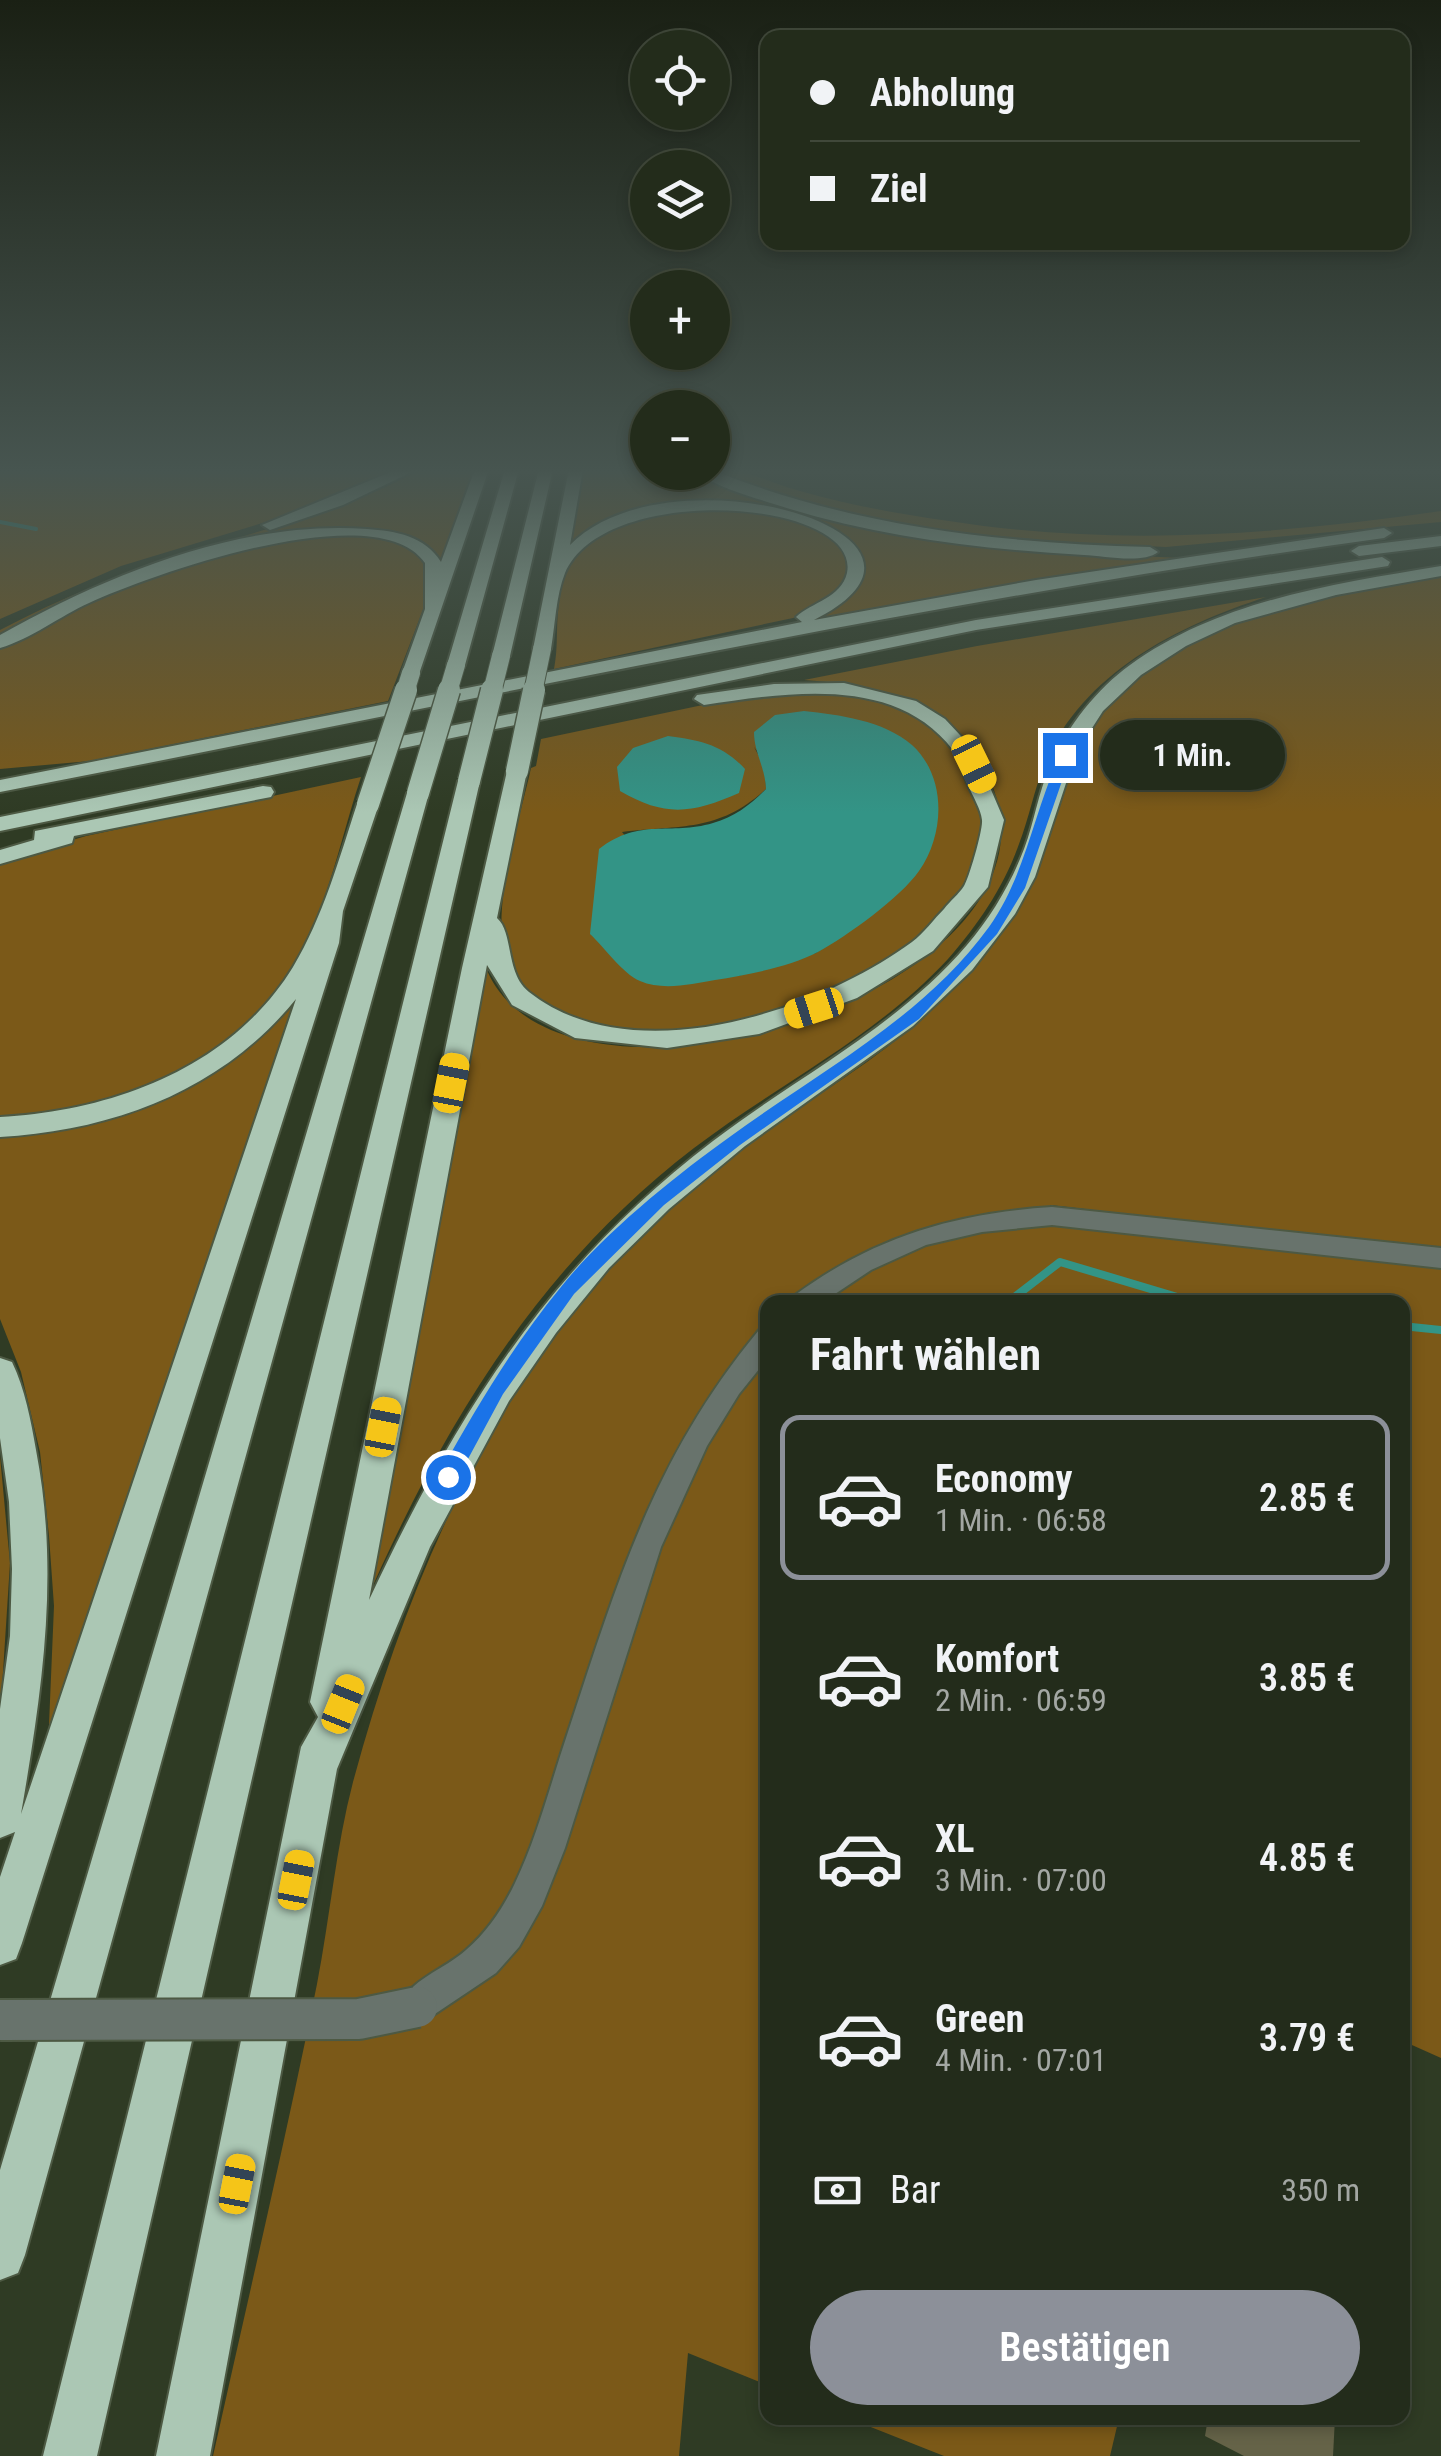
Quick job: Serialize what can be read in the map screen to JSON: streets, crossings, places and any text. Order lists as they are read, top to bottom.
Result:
{
  "page": {
    "map_buttons": ["+", "−"],
    "banner": ["Abholung", "Ziel"],
    "bubble": "1 Min.",
    "heading": "Fahrt wählen",
    "list": [
      {
        "name": "Economy",
        "note": "1 Min. · 06:58",
        "value": "2.85 €"
      },
      {
        "name": "Komfort",
        "note": "2 Min. · 06:59",
        "value": "3.85 €"
      },
      {
        "name": "XL",
        "note": "3 Min. · 07:00",
        "value": "4.85 €"
      },
      {
        "name": "Green",
        "note": "4 Min. · 07:01",
        "value": "3.79 €"
      }
    ],
    "pay": ["Bar", "350 m"],
    "buttons": "Bestätigen"
  }
}
